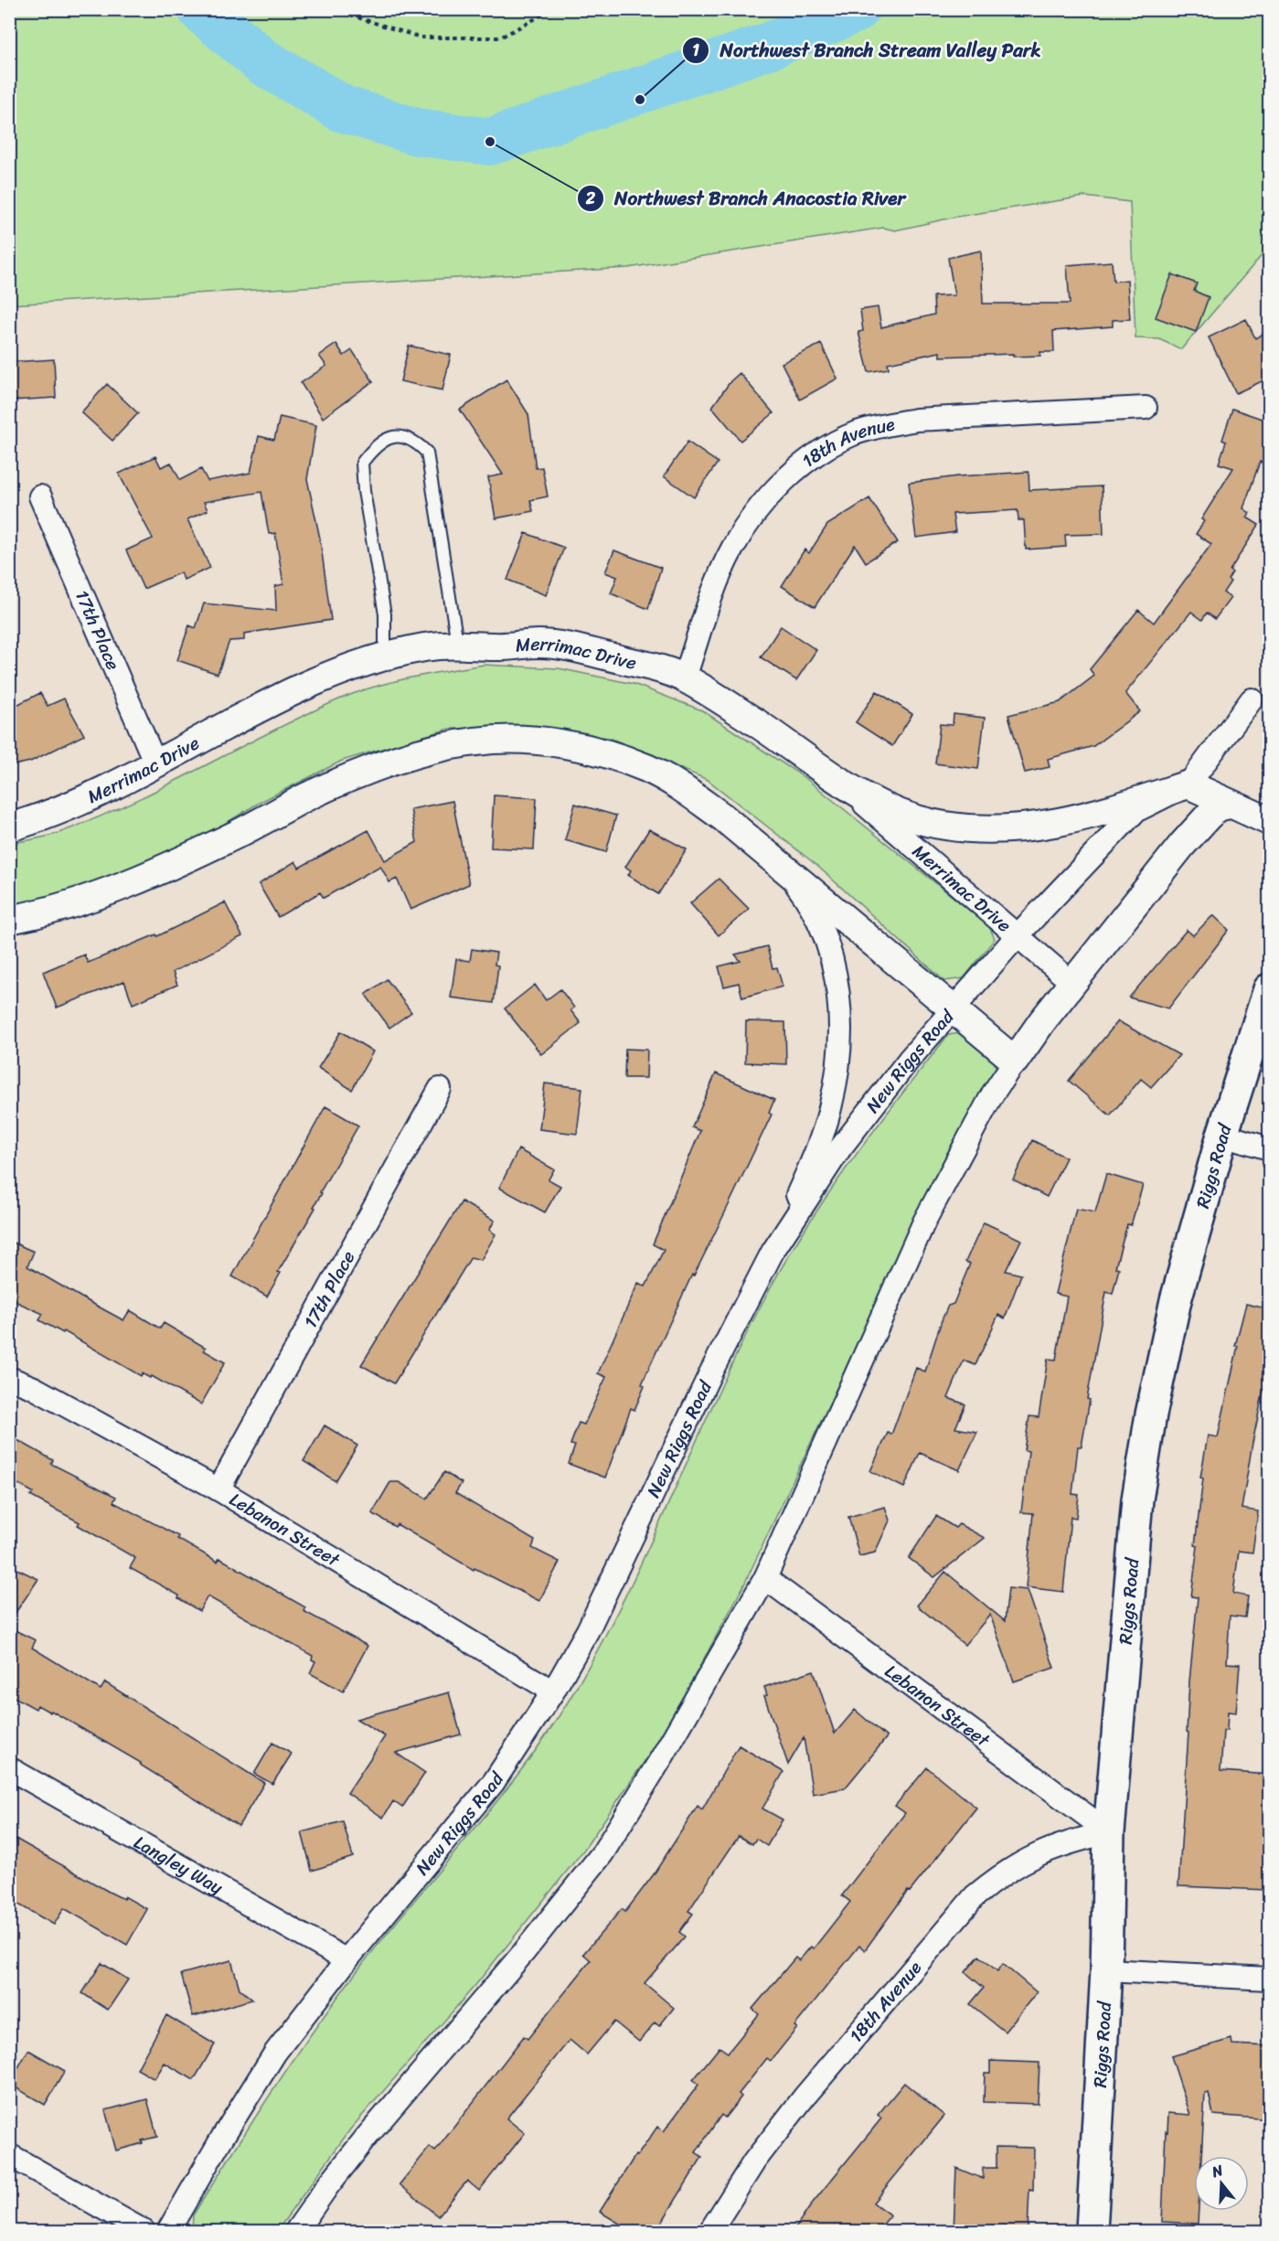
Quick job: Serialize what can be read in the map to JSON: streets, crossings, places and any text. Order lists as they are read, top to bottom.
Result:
{
  "streets": {
    "main road": ["Riggs Road"],
    "street": [
      "18th Avenue",
      "17th Place",
      "Merrimac Drive",
      "New Riggs Road",
      "Lebanon Street",
      "Langley Way"
    ]
  },
  "crossings": [
    ["18th Avenue", "Merrimac Drive"],
    ["18th Avenue", "Riggs Road"],
    ["18th Avenue", "Lebanon Street"],
    ["17th Place", "Merrimac Drive"],
    ["17th Place", "Lebanon Street"],
    ["Merrimac Drive", "New Riggs Road"],
    ["New Riggs Road", "Lebanon Street"],
    ["New Riggs Road", "Langley Way"],
    ["Riggs Road", "Lebanon Street"]
  ],
  "places": ["Northwest Branch Stream Valley Park", "Northwest Branch Anacostia River"],
  "north": "top"
}
